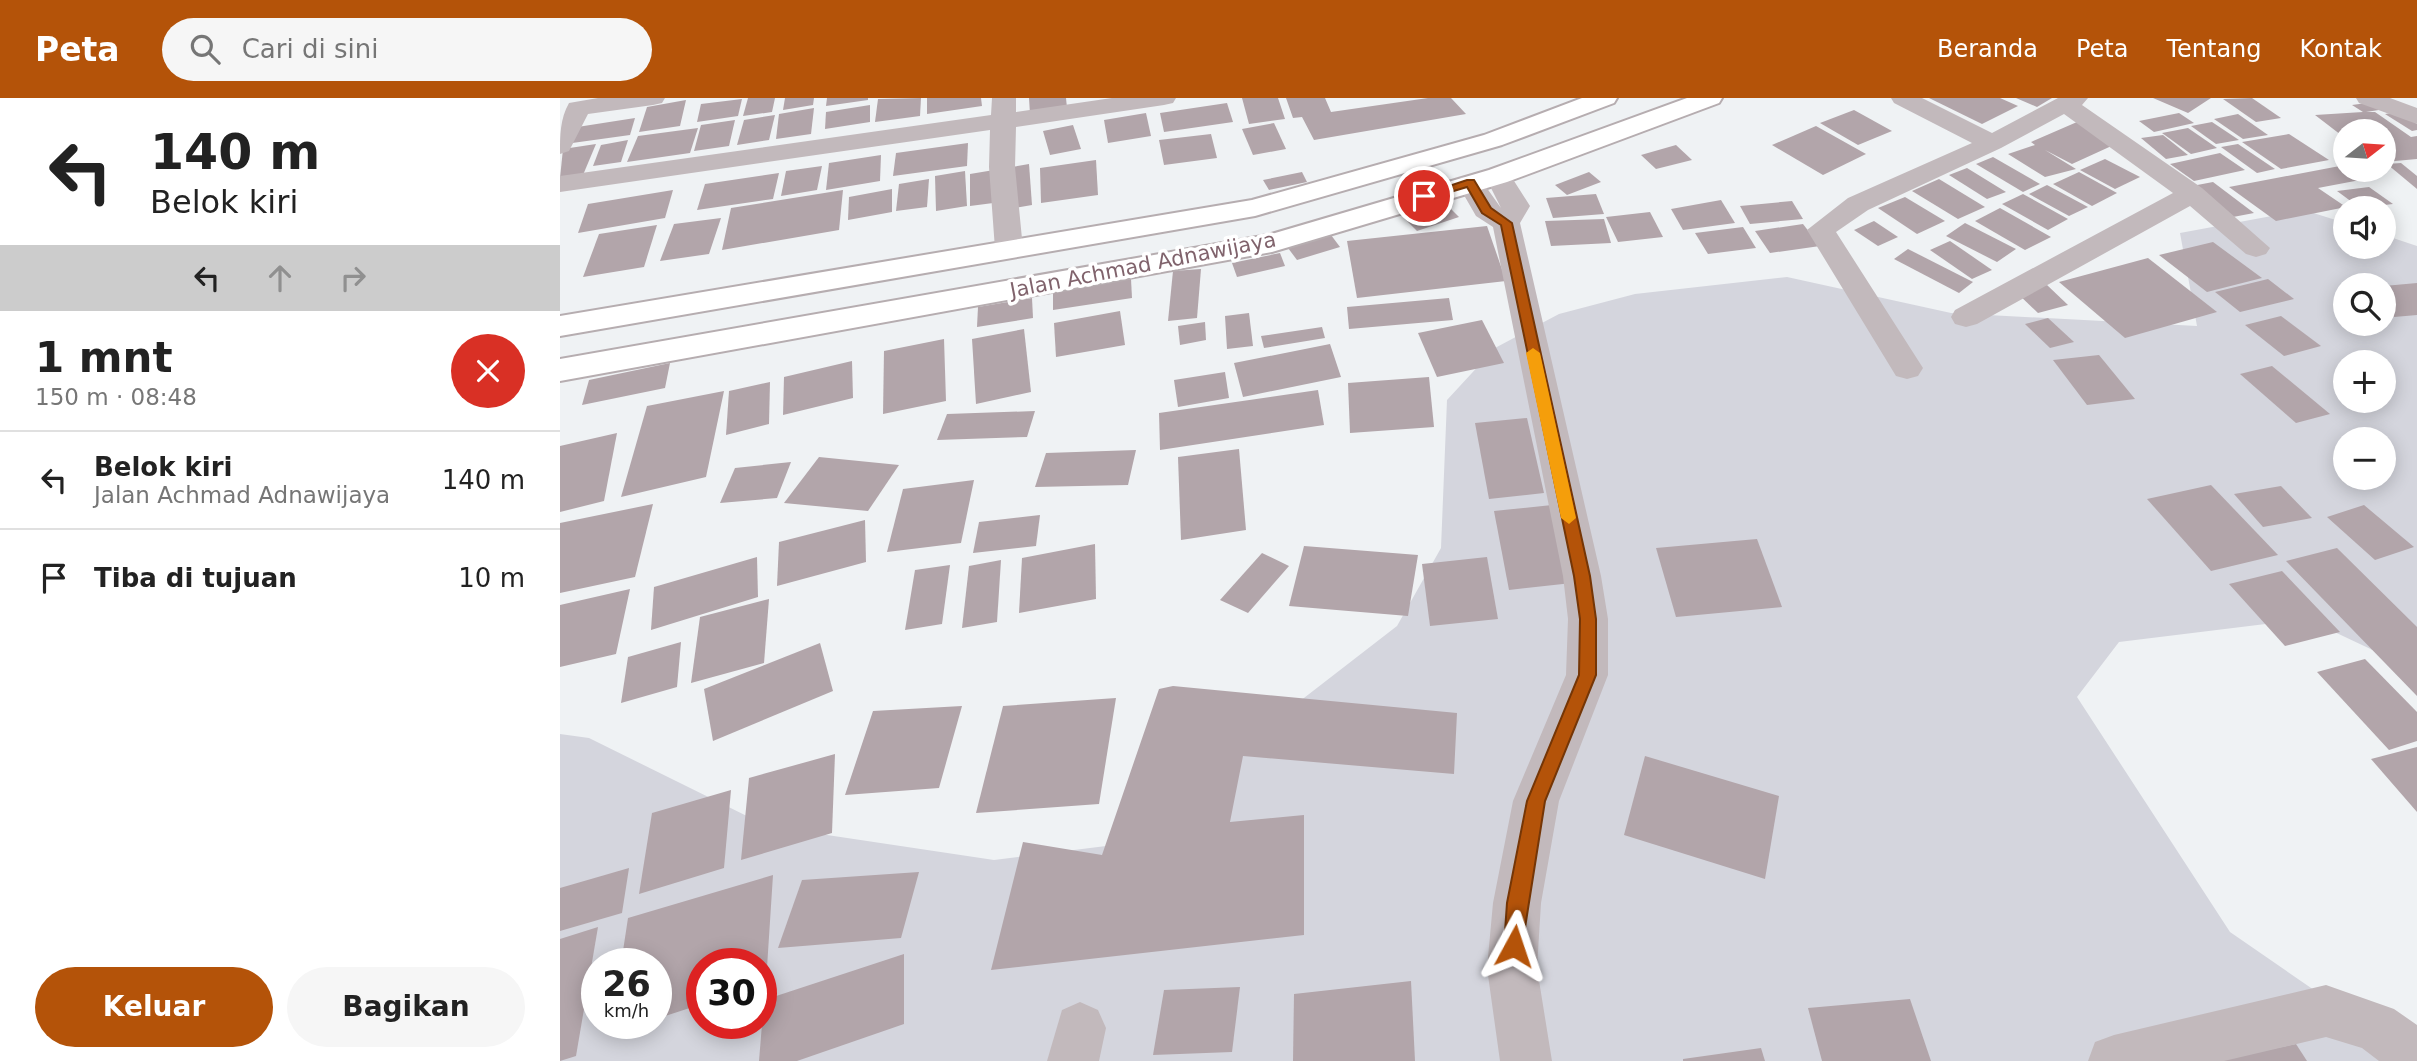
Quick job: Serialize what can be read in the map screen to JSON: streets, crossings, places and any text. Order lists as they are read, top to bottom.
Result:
{
  "streets": {
    "main road": ["Jalan Achmad Adnawijaya"]
  },
  "north": "right",
  "page": {
    "header": "Peta",
    "search": "Cari di sini",
    "nav": [
      "Beranda",
      "Peta",
      "Tentang",
      "Kontak"
    ],
    "turn": ["140 m", "Belok kiri"],
    "map_buttons": ["+", "−"],
    "heading": ["1 mnt", "150 m · 08:48"],
    "list": [
      {
        "name": "Belok kiri",
        "note": "Jalan Achmad Adnawijaya",
        "value": "140 m"
      },
      {
        "name": "Tiba di tujuan",
        "value": "10 m"
      }
    ],
    "speed": "26 km/h",
    "limit": "30",
    "buttons": ["Keluar", "Bagikan"]
  }
}
